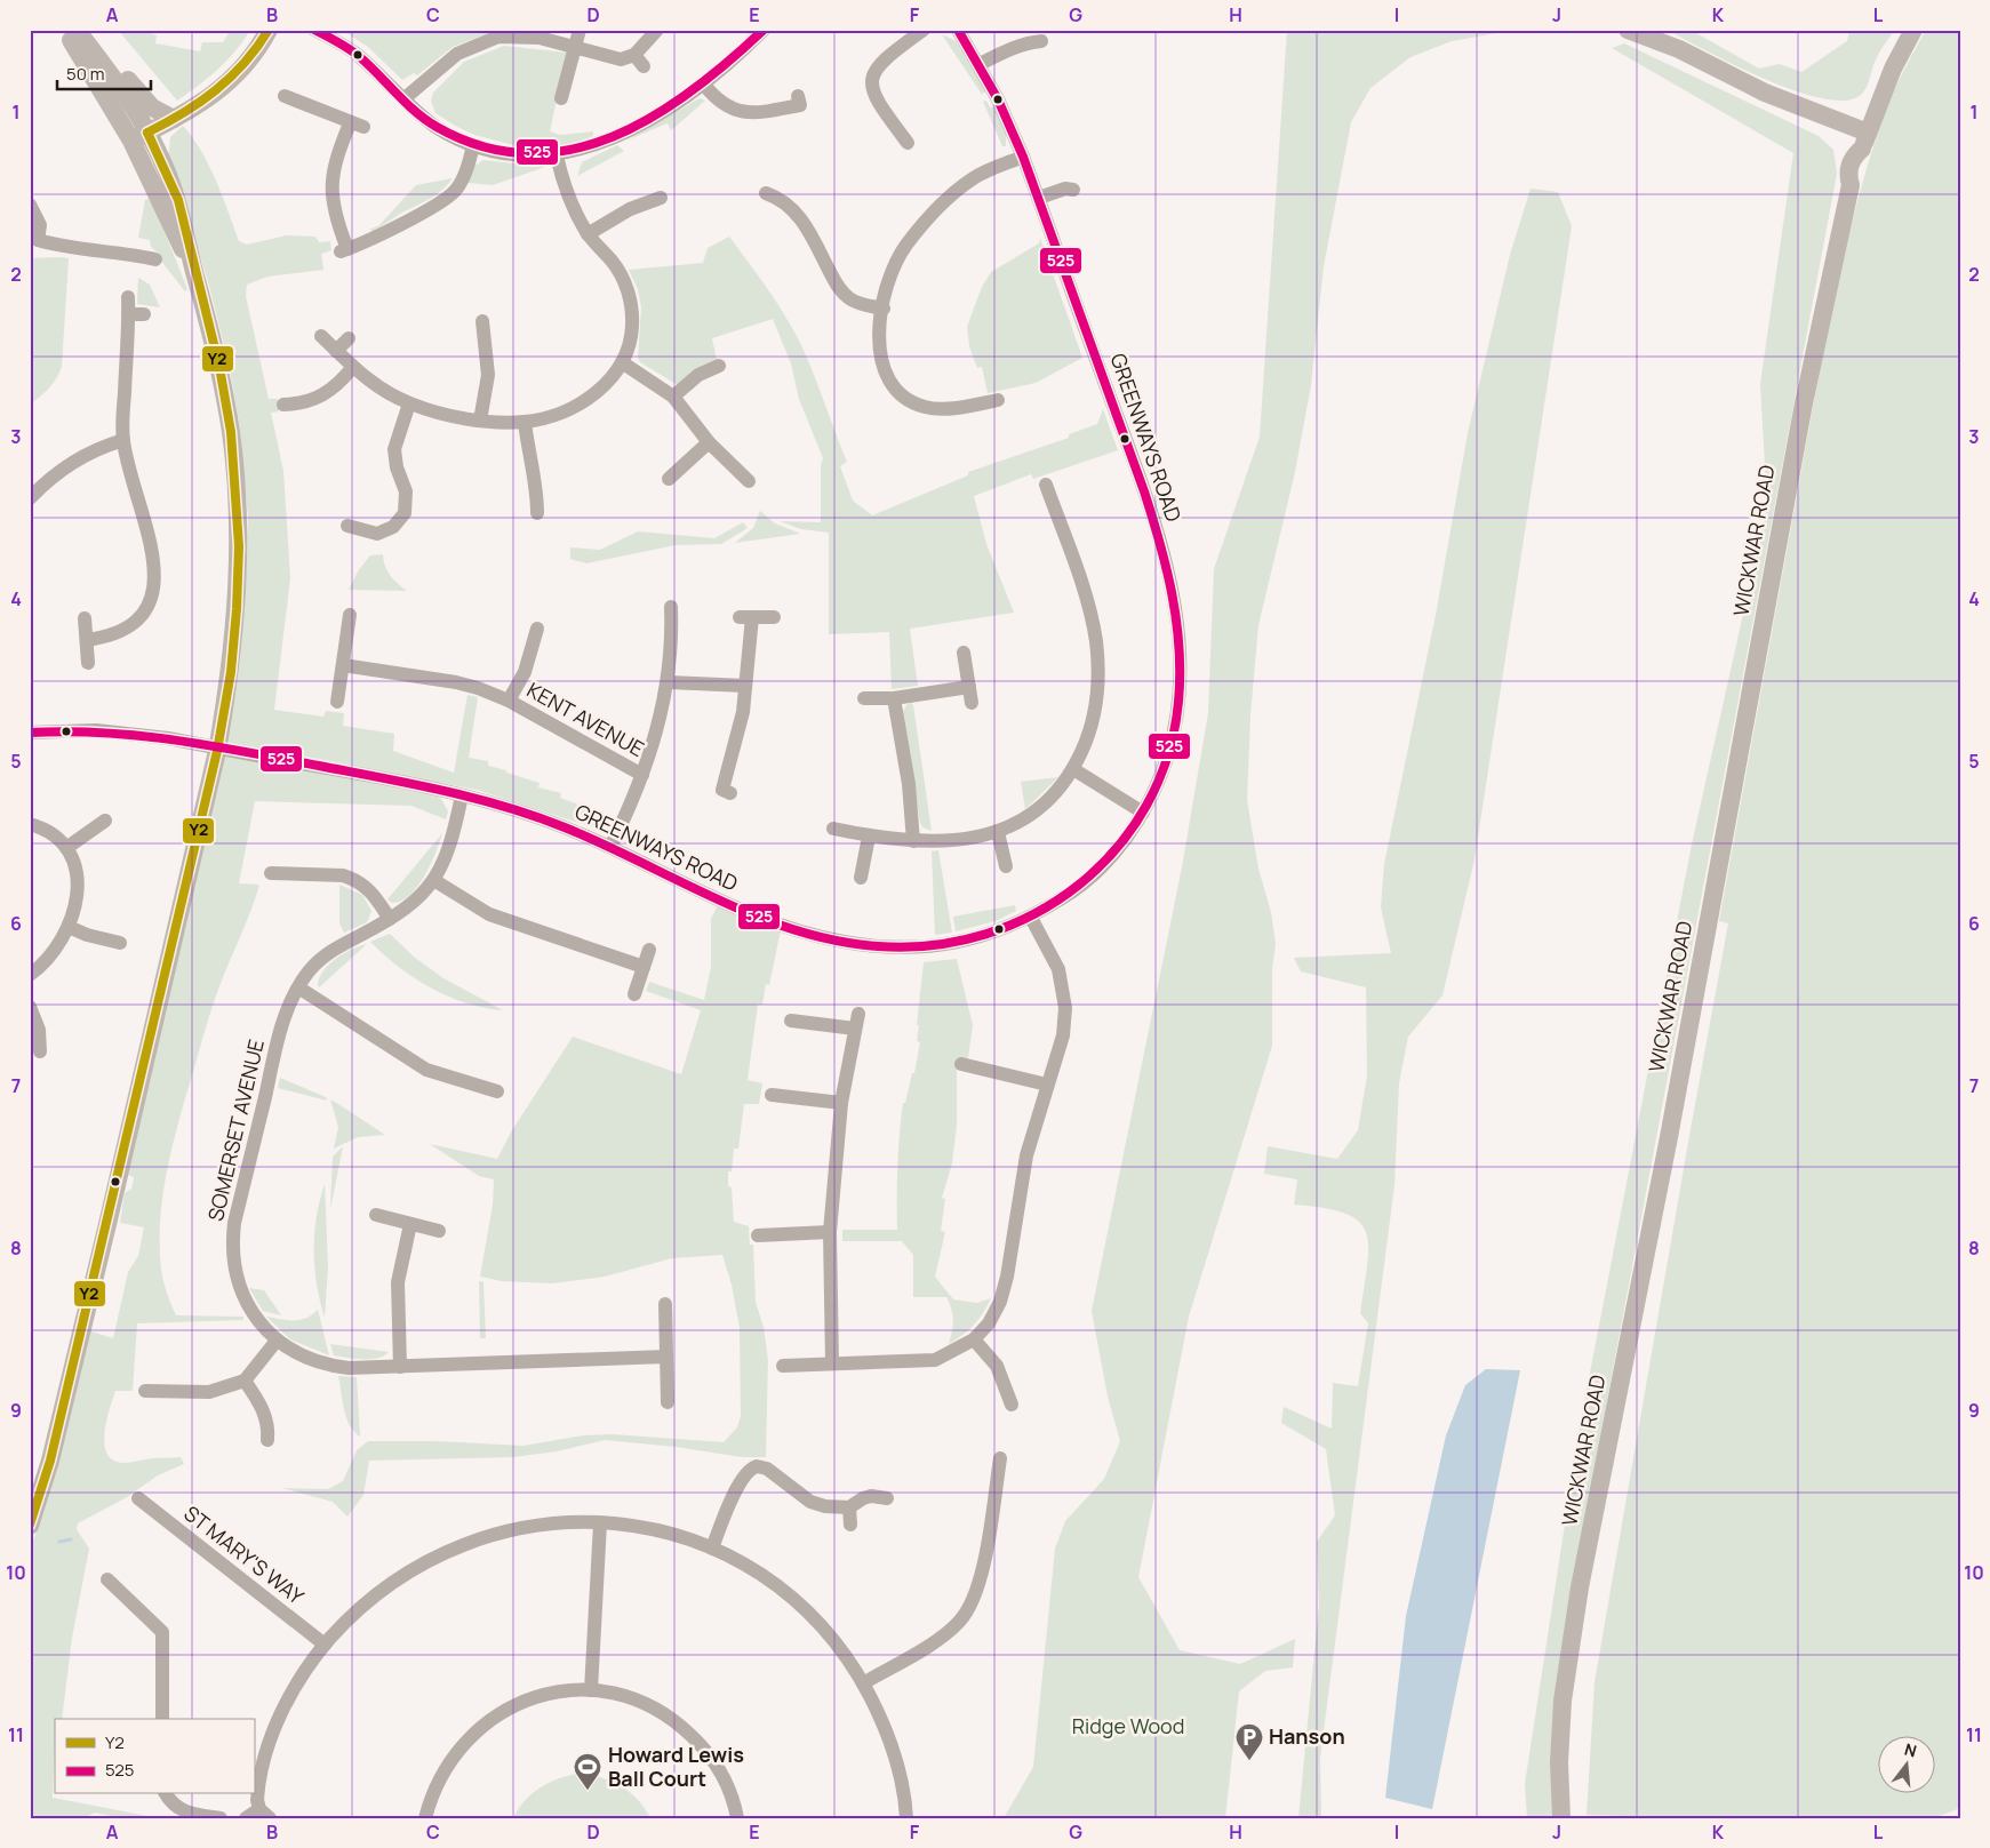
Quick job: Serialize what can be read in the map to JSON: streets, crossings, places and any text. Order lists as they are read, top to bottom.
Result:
{
  "streets": {
    "main road": ["WICKWAR ROAD"],
    "street": [
      "GREENWAYS ROAD",
      "KENT AVENUE",
      "SOMERSET AVENUE",
      "ST MARY'S WAY"
    ]
  },
  "crossings": [
    ["GREENWAYS ROAD", "KENT AVENUE"],
    ["GREENWAYS ROAD", "SOMERSET AVENUE"]
  ],
  "parks": ["Ridge Wood"],
  "places": {
    "parking": ["Hanson"],
    "sports": ["Howard Lewis Ball Court"]
  },
  "lines": ["transit line Y2", "transit line 525"],
  "legend": ["Y2", "525"],
  "scale_bar": "50 m",
  "north": "top",
  "grid": {
    "columns": [
      "A",
      "B",
      "C",
      "D",
      "E",
      "F",
      "G",
      "H",
      "I",
      "J",
      "K",
      "L"
    ],
    "rows": [
      "1",
      "2",
      "3",
      "4",
      "5",
      "6",
      "7",
      "8",
      "9",
      "10",
      "11"
    ]
  }
}
